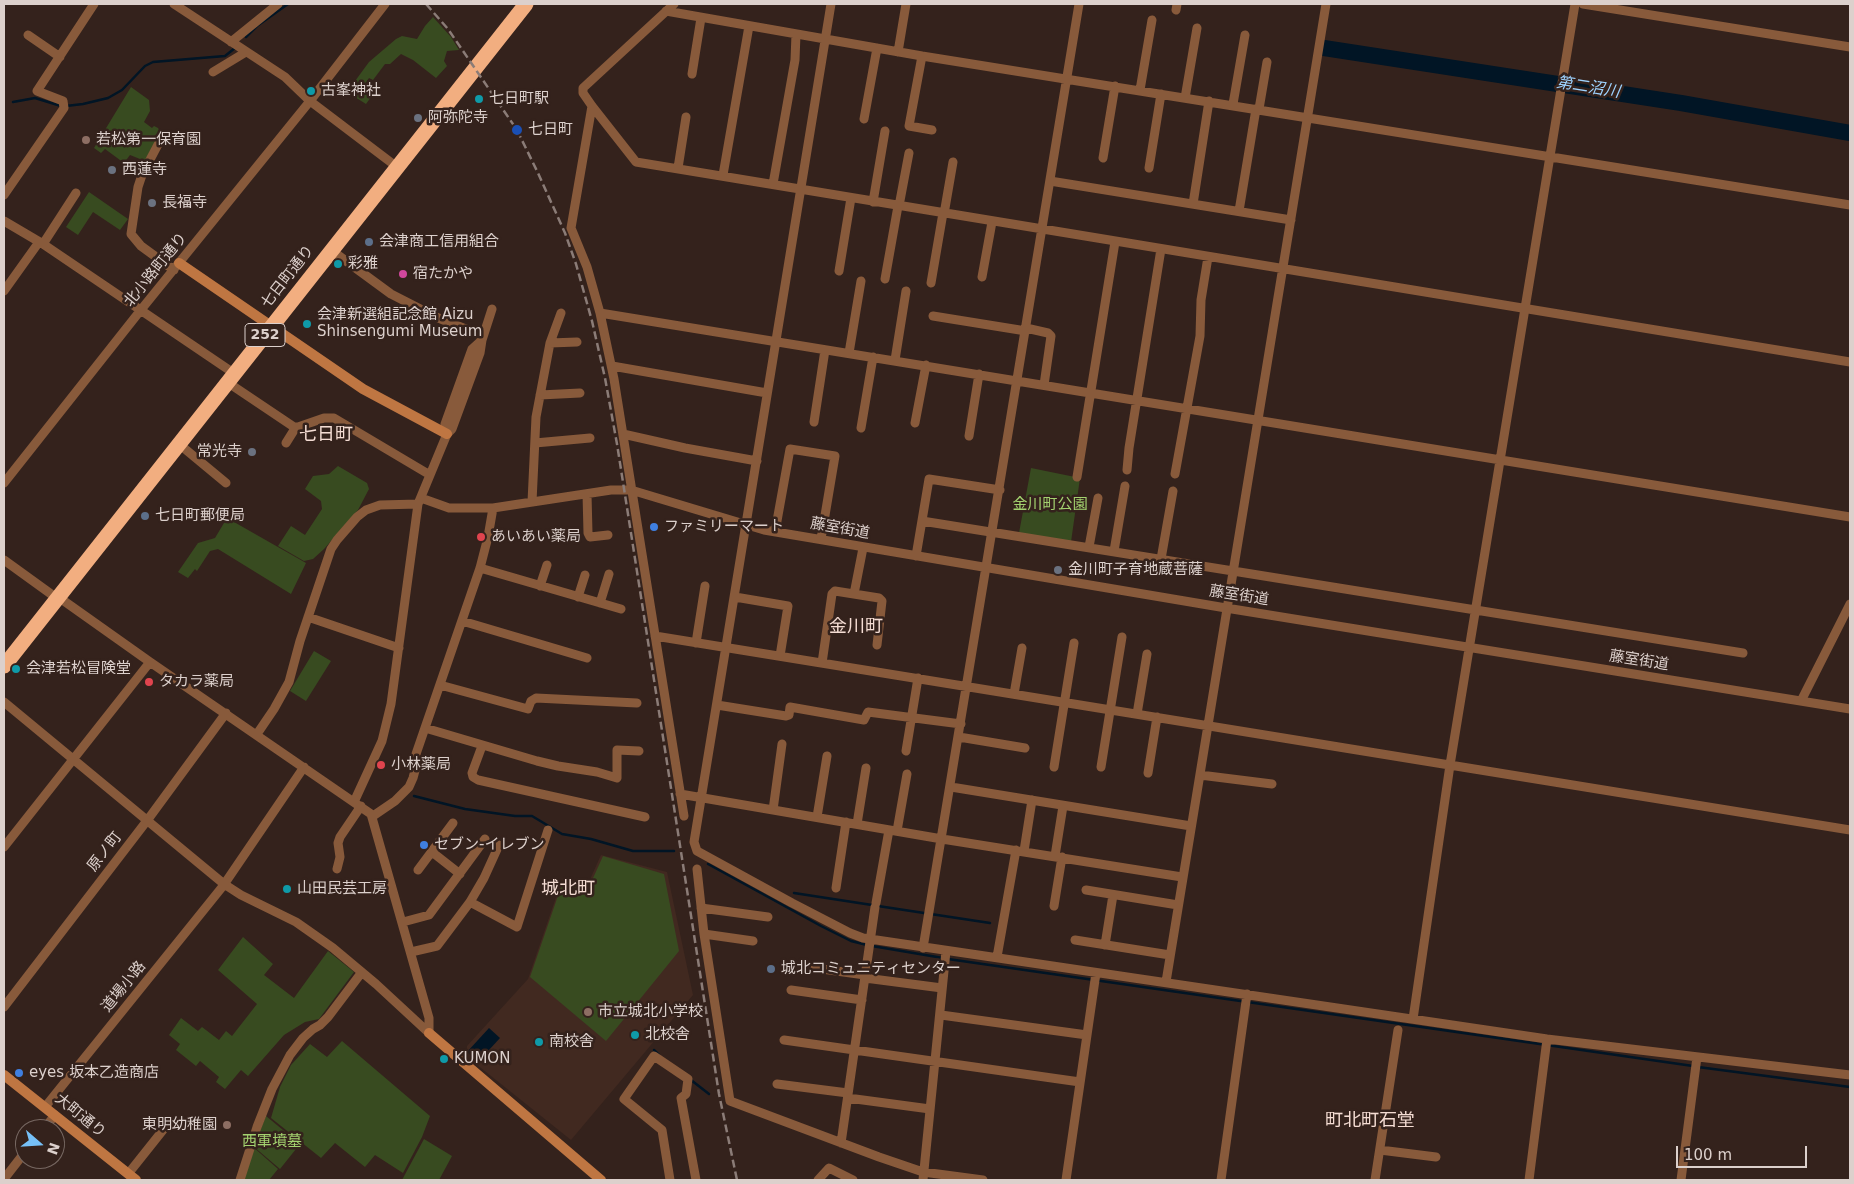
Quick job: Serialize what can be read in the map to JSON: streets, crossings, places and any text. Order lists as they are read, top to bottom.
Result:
{
  "streets": {
    "highway": ["七日町通り", "252"],
    "street": [
      "北小路町通り",
      "藤室街道",
      "原ノ町",
      "道場小路",
      "大町通り"
    ]
  },
  "crossings": [
    ["道場小路", "大町通り"]
  ],
  "districts": [
    "七日町",
    "金川町",
    "城北町",
    "町北町石堂"
  ],
  "water": ["第二沼川"],
  "parks": ["金川町公園", "西軍墳墓"],
  "places": [
    "古峯神社",
    "七日町駅",
    "阿弥陀寺",
    "七日町",
    "若松第一保育園",
    "西蓮寺",
    "長福寺",
    "会津商工信用組合",
    "彩雅",
    "宿たかや",
    "会津新選組記念館 Aizu Shinsengumi Museum",
    "常光寺",
    "七日町郵便局",
    "ファミリーマート",
    "あいあい薬局",
    "金川町子育地蔵菩薩",
    "会津若松冒険堂",
    "タカラ薬局",
    "小林薬局",
    "セブン-イレブン",
    "山田民芸工房",
    "城北コミュニティセンター",
    "市立城北小学校",
    "北校舎",
    "南校舎",
    "KUMON",
    "eyes 坂本乙造商店",
    "東明幼稚園"
  ],
  "scale_bar": "100 m",
  "north": "right"
}
